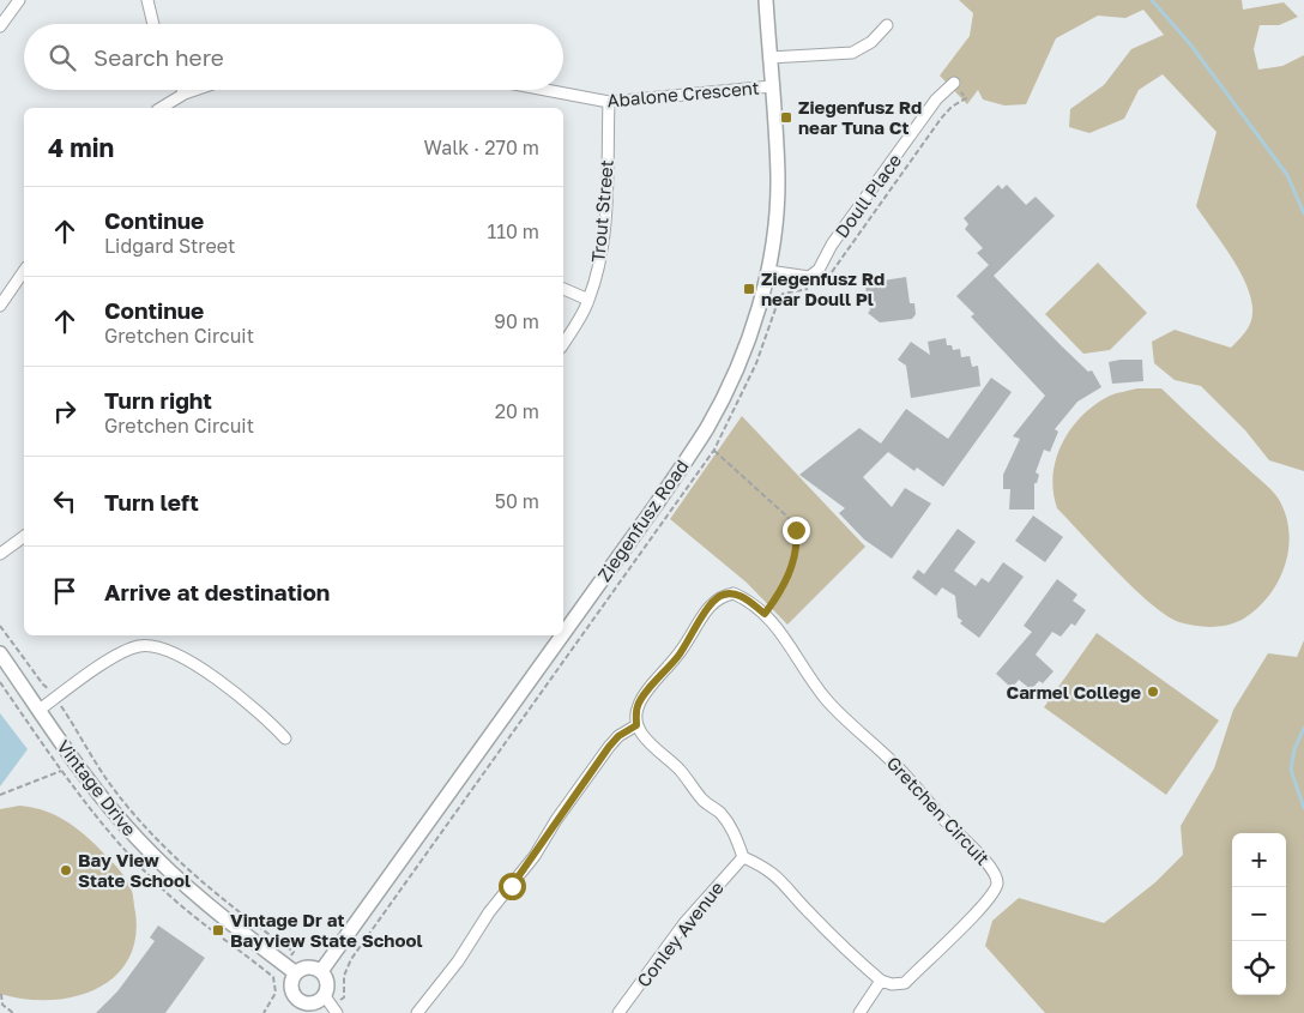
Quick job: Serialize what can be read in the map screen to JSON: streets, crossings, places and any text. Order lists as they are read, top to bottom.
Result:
{
  "streets": {
    "street": [
      "Abalone Crescent",
      "Doull Place",
      "Trout Street",
      "Ziegenfusz Road",
      "Vintage Drive",
      "Gretchen Circuit",
      "Conley Avenue"
    ]
  },
  "crossings": [
    ["Abalone Crescent", "Trout Street"],
    ["Abalone Crescent", "Ziegenfusz Road"],
    ["Doull Place", "Ziegenfusz Road"],
    ["Ziegenfusz Road", "Vintage Drive"]
  ],
  "places": {
    "transit": ["Ziegenfusz Rd near Tuna Ct", "Ziegenfusz Rd near Doull Pl", "Vintage Dr at Bayview State School"],
    "other": ["Carmel College", "Bay View State School"]
  },
  "page": {
    "search": "Search here",
    "heading": ["4 min", "Walk · 270 m"],
    "list": [
      ["Continue", "Lidgard Street", "110 m"],
      ["Continue", "Gretchen Circuit", "90 m"],
      ["Turn right", "Gretchen Circuit", "20 m"],
      ["Turn left", "50 m"],
      "Arrive at destination"
    ],
    "map_buttons": ["+", "−"]
  }
}
